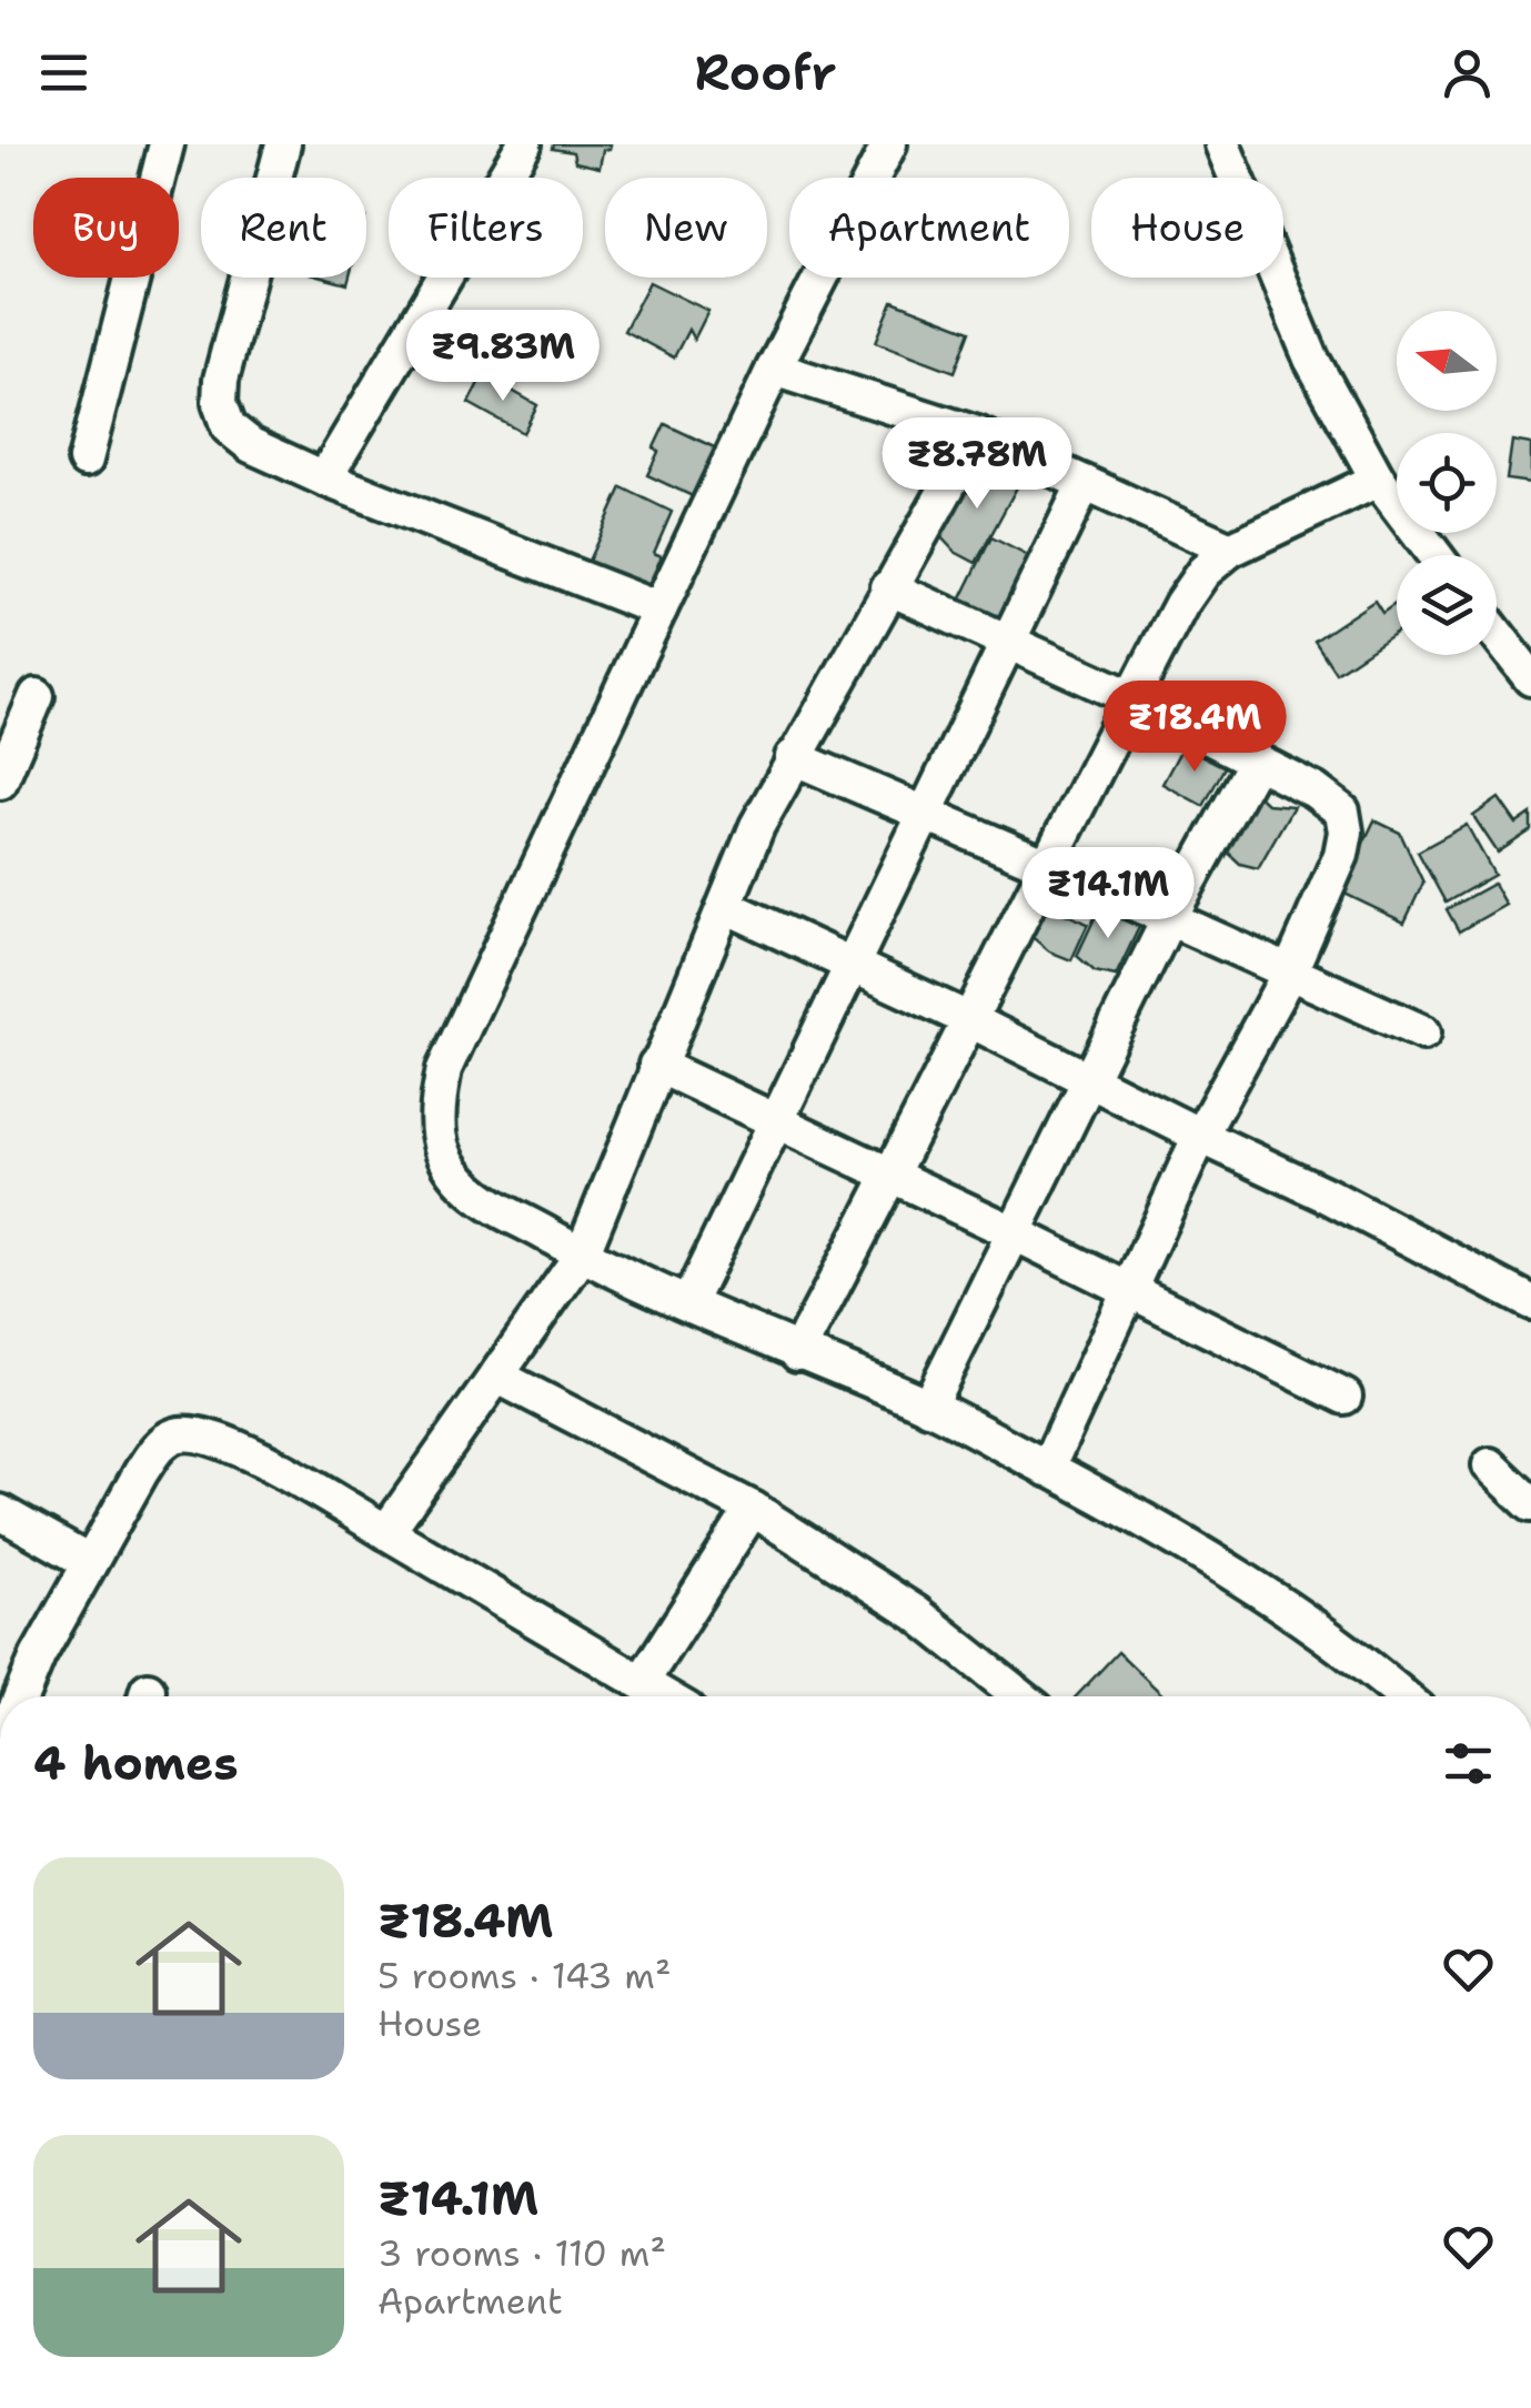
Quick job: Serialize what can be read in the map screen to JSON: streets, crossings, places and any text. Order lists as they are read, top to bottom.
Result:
{
  "north": "left",
  "page": {
    "header": "Roofr",
    "chip": [
      "Buy",
      "Rent",
      "Filters",
      "New",
      "Apartment",
      "House"
    ],
    "price": [
      "₹9.83M",
      "₹8.78M",
      "₹18.4M",
      "₹14.1M"
    ],
    "heading": "4 homes",
    "list": [
      {
        "name": "₹18.4M",
        "note": "5 rooms · 143 m² · House"
      },
      {
        "name": "₹14.1M",
        "note": "3 rooms · 110 m² · Apartment"
      }
    ]
  }
}
